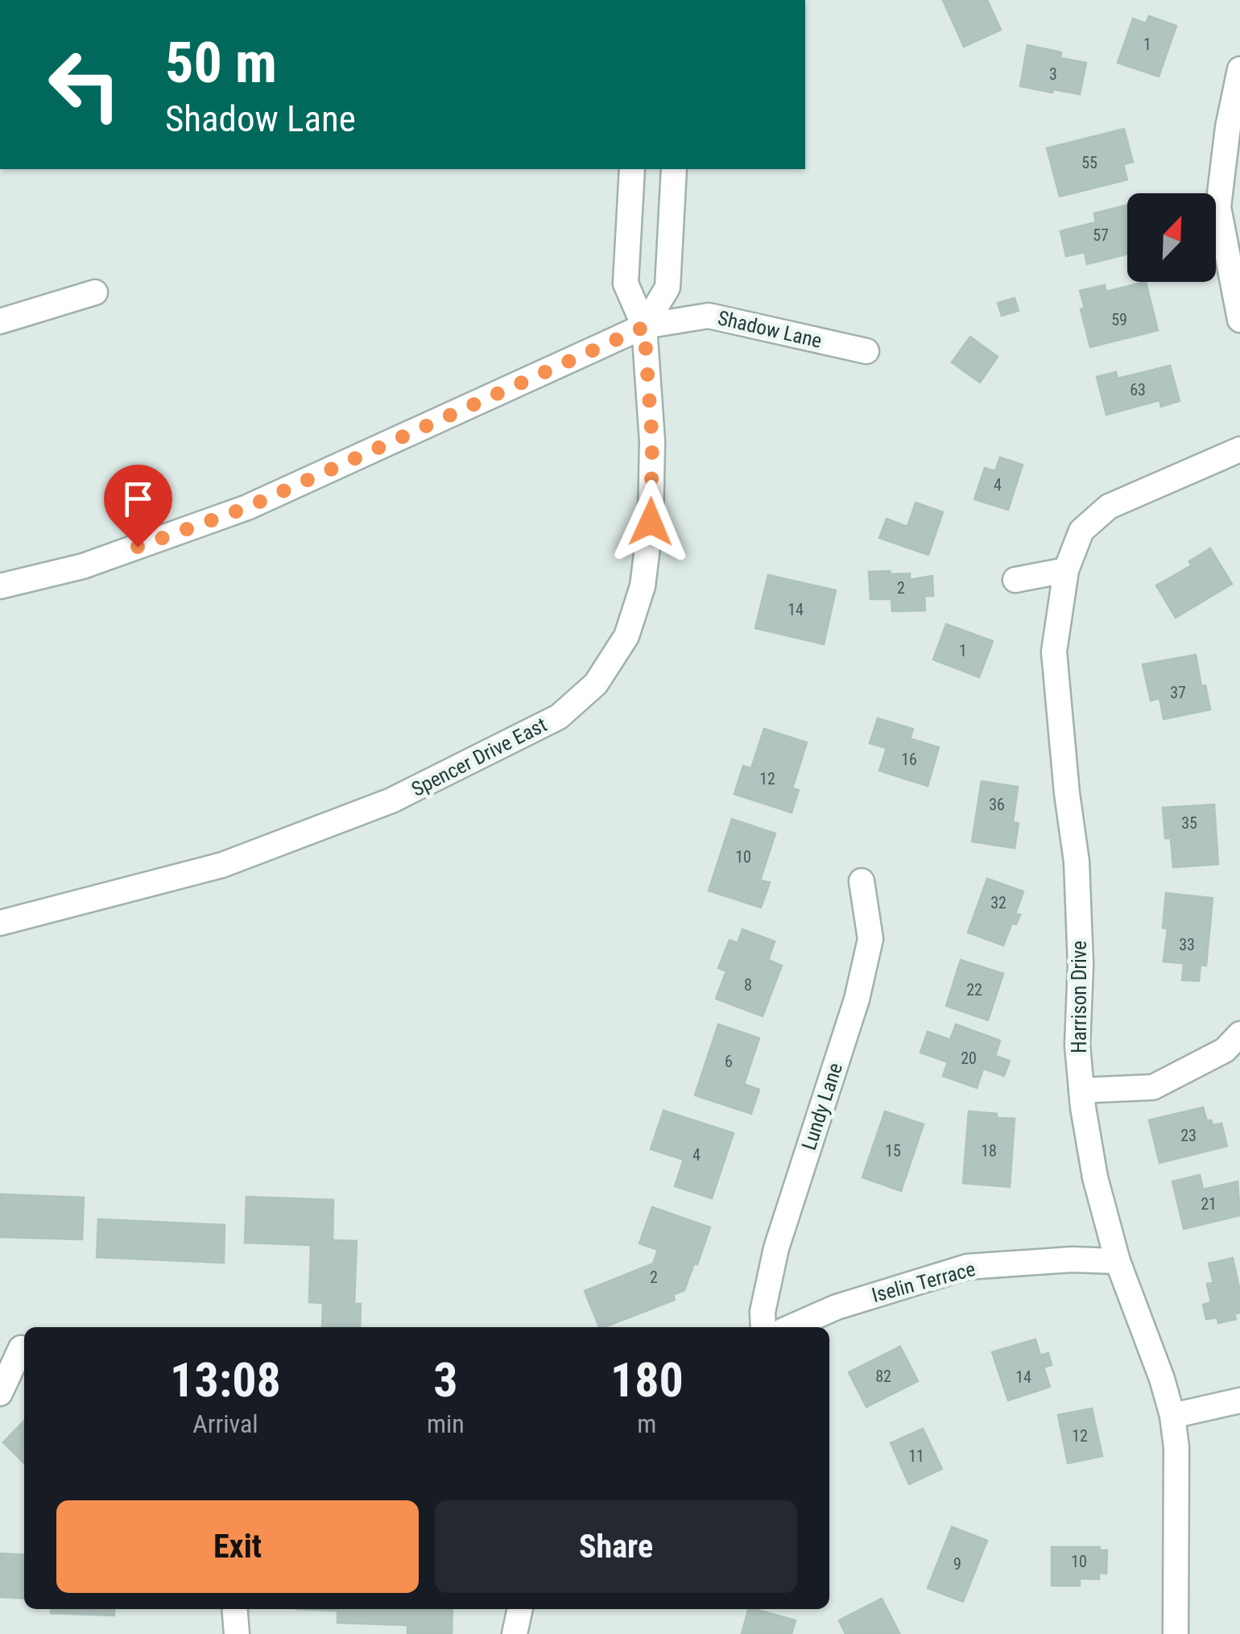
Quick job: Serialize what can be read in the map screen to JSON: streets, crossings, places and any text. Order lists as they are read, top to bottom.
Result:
{
  "streets": {
    "street": [
      "Shadow Lane",
      "Spencer Drive East",
      "Harrison Drive",
      "Lundy Lane",
      "Iselin Terrace"
    ]
  },
  "crossings": [
    ["Shadow Lane", "Spencer Drive East"],
    ["Harrison Drive", "Iselin Terrace"]
  ],
  "house_numbers": [
    "1",
    "3",
    "55",
    "57",
    "59",
    "63",
    "4",
    "2",
    "14",
    "1",
    "37",
    "16",
    "12",
    "36",
    "35",
    "10",
    "32",
    "33",
    "8",
    "22",
    "20",
    "6",
    "23",
    "15",
    "18",
    "4",
    "21",
    "2",
    "82",
    "14",
    "12",
    "11",
    "10",
    "9"
  ],
  "north": "top right",
  "page": {
    "turn": ["50 m", "Shadow Lane"],
    "eta": [
      "13:08",
      "Arrival",
      "3",
      "min",
      "180",
      "m"
    ],
    "buttons": ["Exit", "Share"]
  }
}
